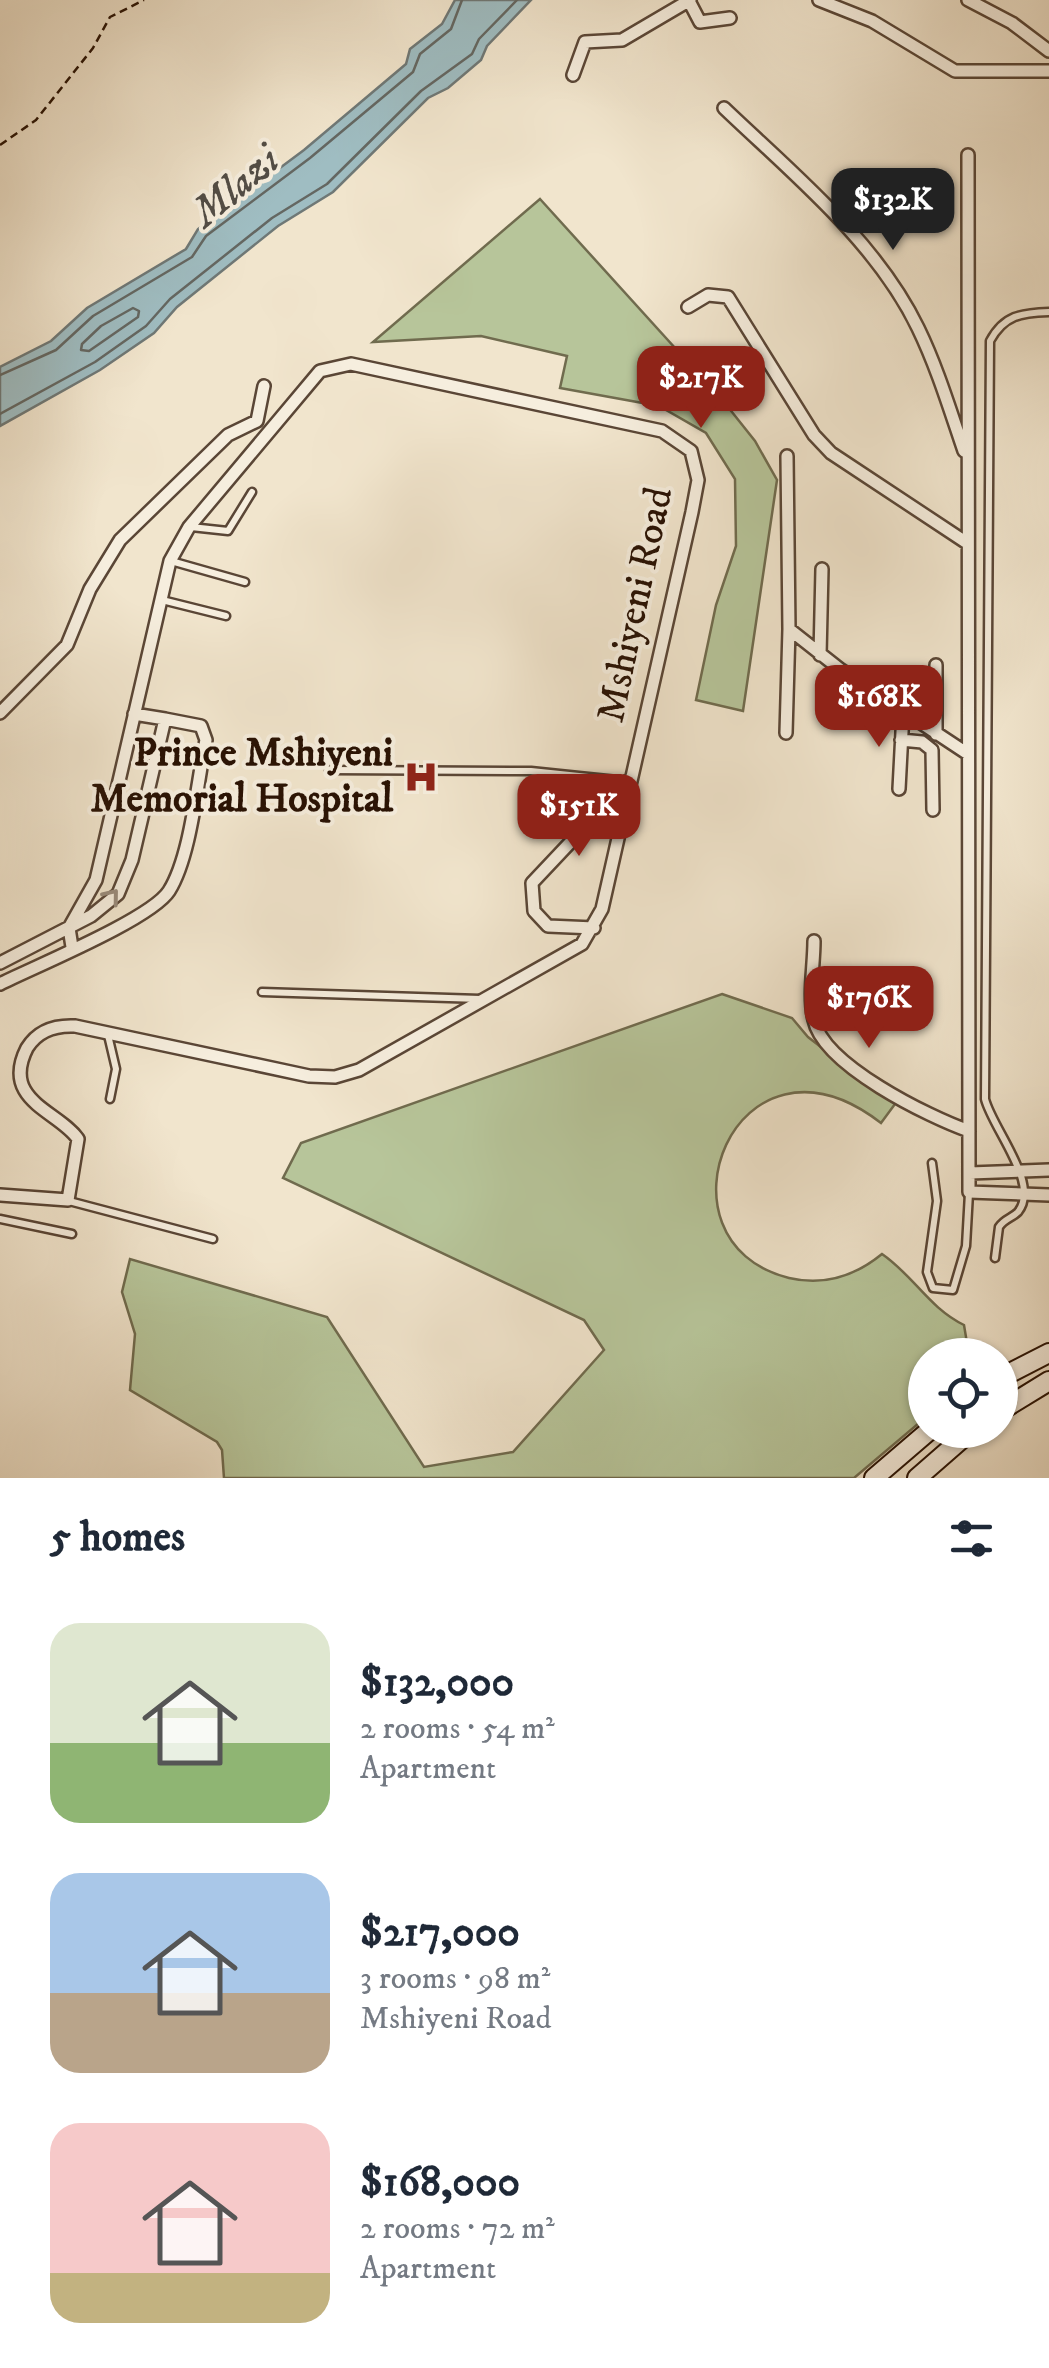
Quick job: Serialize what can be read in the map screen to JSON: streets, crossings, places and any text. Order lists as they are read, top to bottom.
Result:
{
  "streets": {
    "street": ["Mshiyeni Road"]
  },
  "water": ["Mlazi"],
  "places": {
    "hospital": ["Prince Mshiyeni Memorial Hospital"]
  },
  "page": {
    "price": [
      "$132K",
      "$217K",
      "$168K",
      "$151K",
      "$176K"
    ],
    "heading": "5 homes",
    "list": [
      {
        "name": "$132,000",
        "note": "2 rooms · 54 m² · Apartment"
      },
      {
        "name": "$217,000",
        "note": "3 rooms · 98 m² · Mshiyeni Road"
      },
      {
        "name": "$168,000",
        "note": "2 rooms · 72 m² · Apartment"
      }
    ]
  }
}
